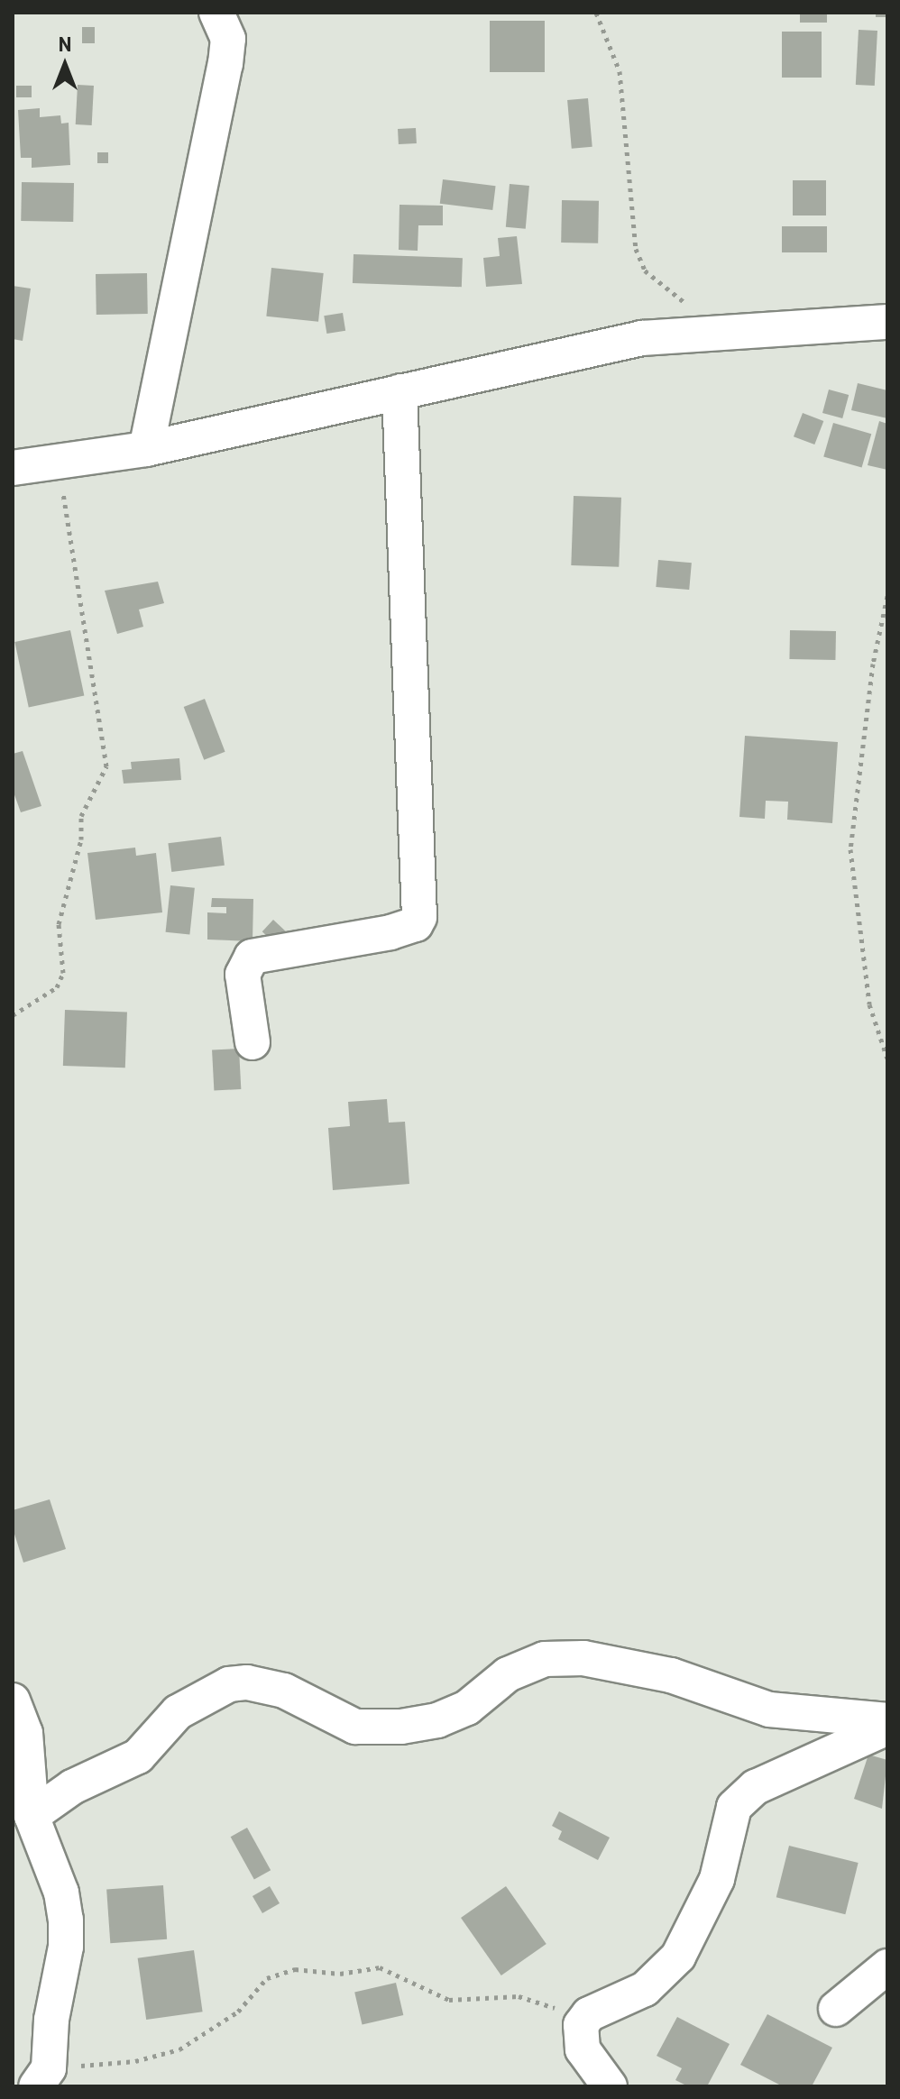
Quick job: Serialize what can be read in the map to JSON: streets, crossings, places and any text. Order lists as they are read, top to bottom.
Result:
{
  "north": "top"
}
